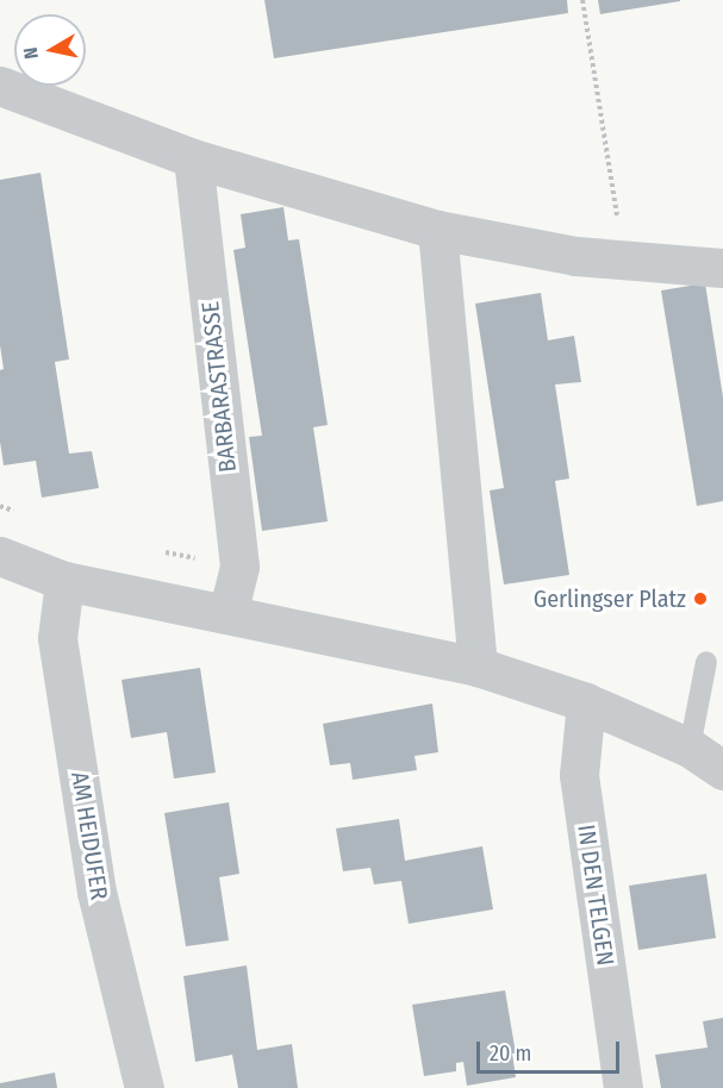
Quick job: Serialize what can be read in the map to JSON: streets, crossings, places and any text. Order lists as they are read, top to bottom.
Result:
{
  "streets": {
    "street": ["BARBARASTRASSE", "AM HEIDUFER", "IN DEN TELGEN"]
  },
  "places": ["Gerlingser Platz"],
  "scale_bar": "20 m",
  "north": "left"
}
